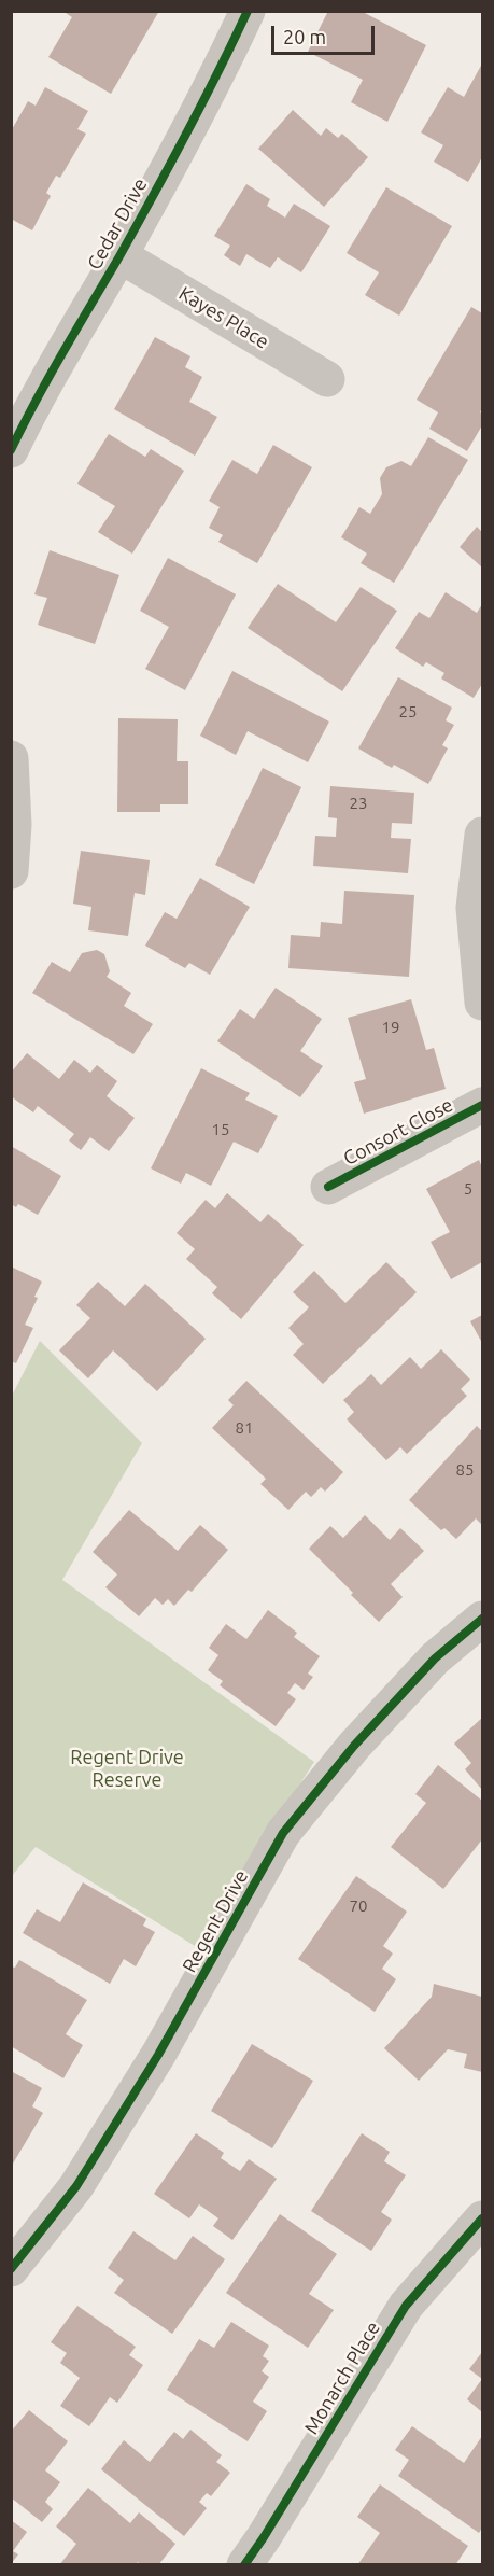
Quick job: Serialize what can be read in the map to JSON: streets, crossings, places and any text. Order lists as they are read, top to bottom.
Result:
{
  "streets": {
    "street": [
      "Cedar Drive",
      "Kayes Place",
      "Consort Close",
      "Regent Drive",
      "Monarch Place"
    ]
  },
  "crossings": [
    ["Cedar Drive", "Kayes Place"]
  ],
  "parks": ["Regent Drive Reserve"],
  "house_numbers": [
    "25",
    "23",
    "19",
    "15",
    "5",
    "81",
    "85",
    "70"
  ],
  "scale_bar": "20 m"
}
